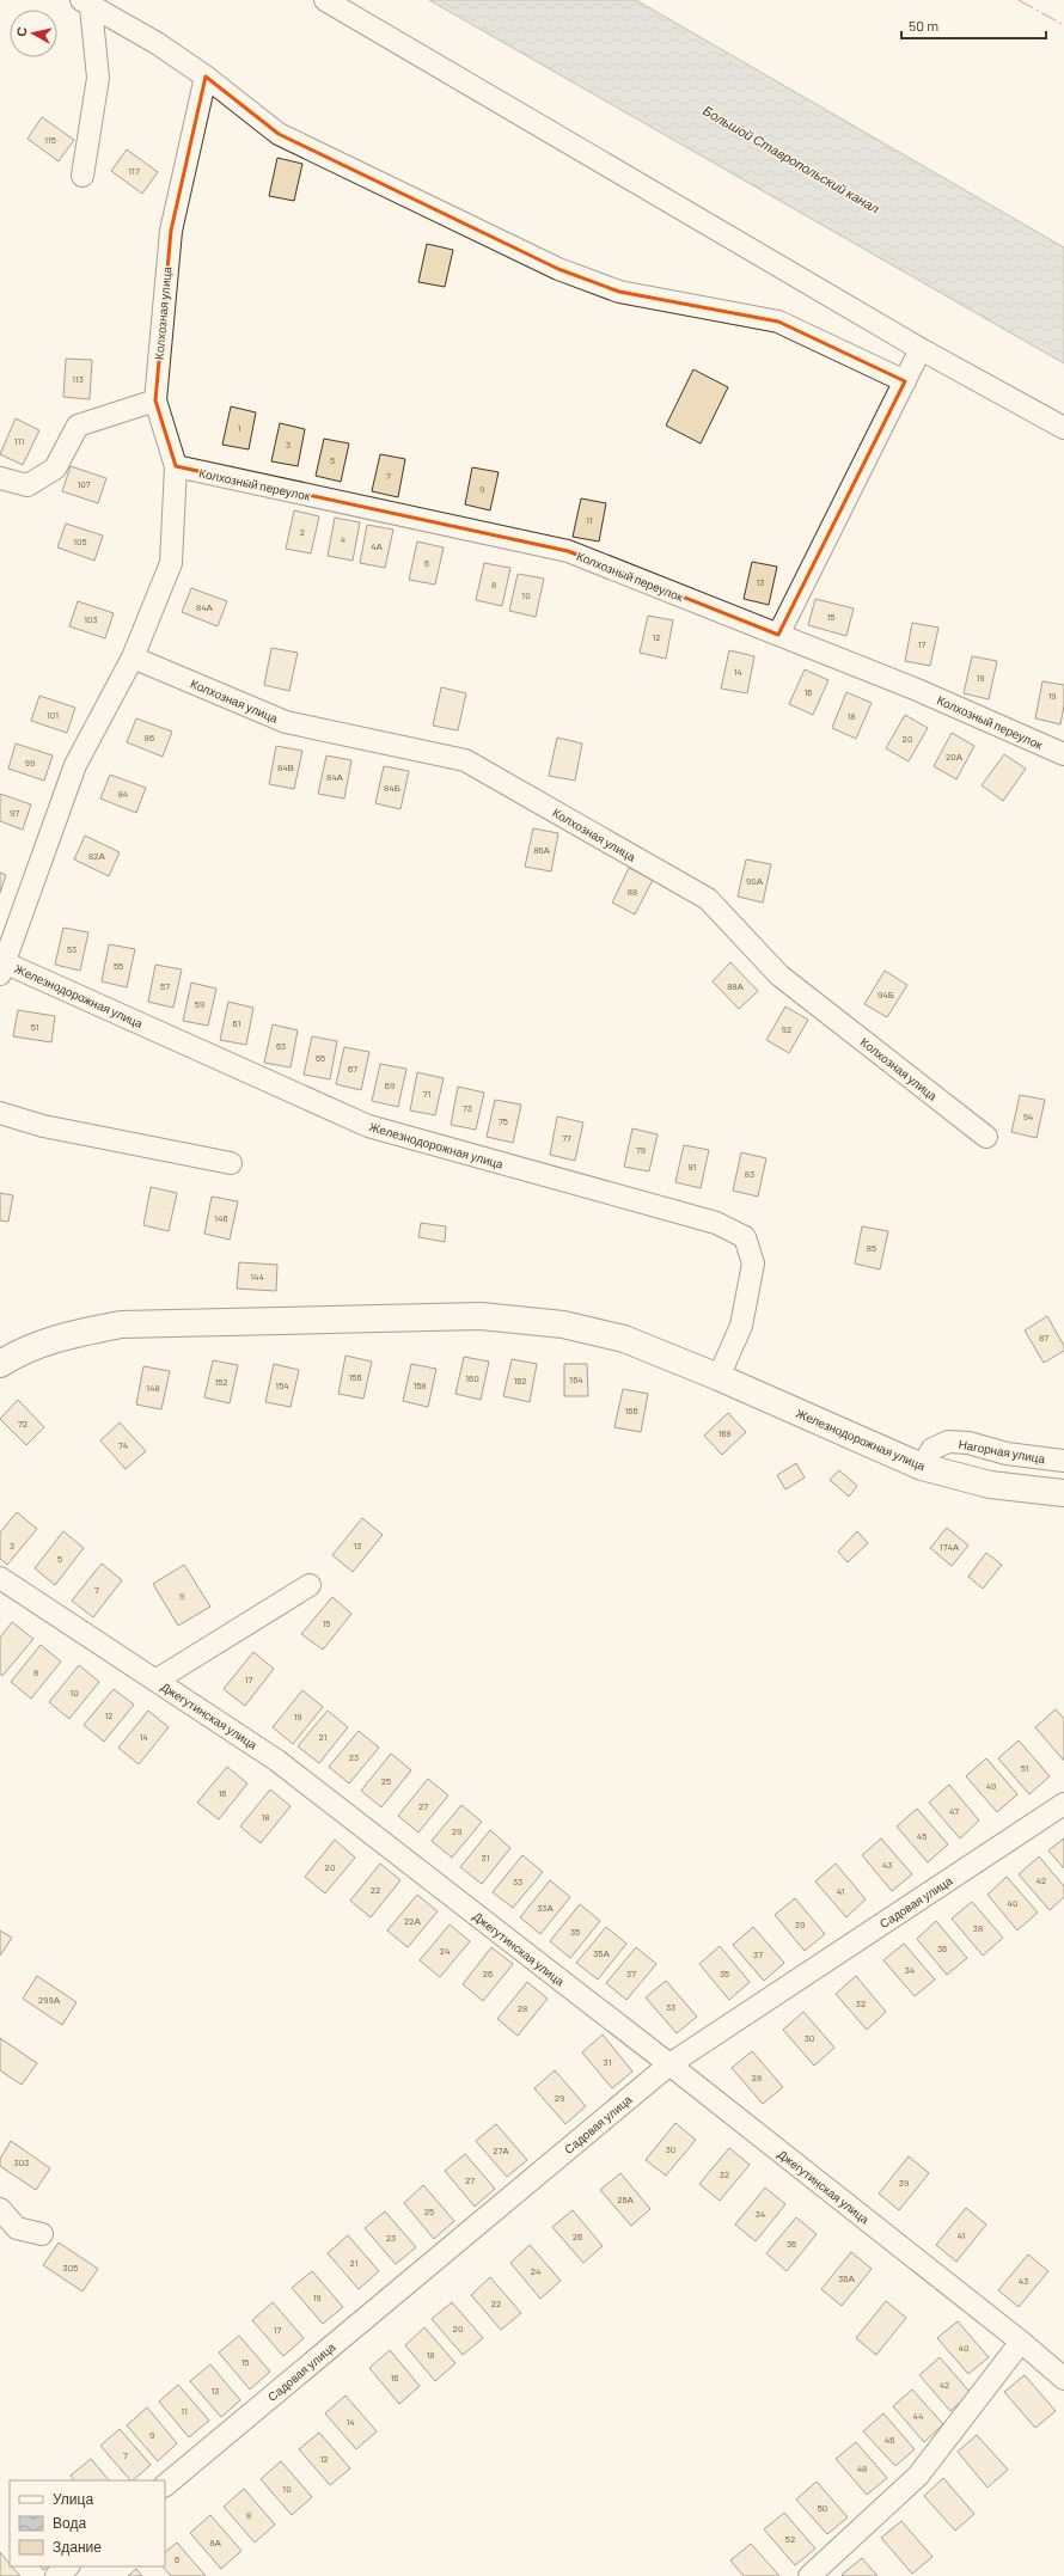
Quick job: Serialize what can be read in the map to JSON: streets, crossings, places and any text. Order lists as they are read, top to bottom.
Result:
{
  "streets": {
    "main road": ["Железнодорожная улица"],
    "street": [
      "Колхозная улица",
      "Колхозный переулок",
      "Нагорная улица",
      "Джегутинская улица",
      "Садовая улица"
    ]
  },
  "crossings": [
    ["Колхозная улица", "Колхозный переулок"],
    ["Колхозная улица", "Железнодорожная улица"],
    ["Железнодорожная улица", "Нагорная улица"],
    ["Джегутинская улица", "Садовая улица"]
  ],
  "water": ["Большой Ставропольский канал"],
  "house_numbers": [
    "115",
    "117",
    "113",
    "1",
    "111",
    "3",
    "5",
    "7",
    "107",
    "9",
    "11",
    "2",
    "4",
    "105",
    "4А",
    "6",
    "13",
    "8",
    "10",
    "84А",
    "15",
    "103",
    "12",
    "17",
    "14",
    "19",
    "16",
    "19",
    "101",
    "18",
    "86",
    "20",
    "20А",
    "99",
    "84В",
    "84А",
    "84Б",
    "84",
    "97",
    "86А",
    "82А",
    "90А",
    "88",
    "53",
    "55",
    "57",
    "88А",
    "94Б",
    "59",
    "61",
    "51",
    "92",
    "63",
    "65",
    "67",
    "69",
    "71",
    "73",
    "94",
    "75",
    "77",
    "79",
    "81",
    "83",
    "146",
    "85",
    "144",
    "87",
    "156",
    "160",
    "164",
    "162",
    "152",
    "154",
    "158",
    "148",
    "166",
    "72",
    "168",
    "74",
    "3",
    "13",
    "174А",
    "5",
    "7",
    "9",
    "15",
    "8",
    "17",
    "10",
    "12",
    "19",
    "14",
    "21",
    "23",
    "51",
    "25",
    "49",
    "16",
    "27",
    "47",
    "18",
    "29",
    "45",
    "31",
    "43",
    "20",
    "42",
    "33",
    "22",
    "41",
    "40",
    "33А",
    "22А",
    "39",
    "38",
    "35",
    "36",
    "24",
    "35А",
    "37",
    "34",
    "26",
    "37",
    "35",
    "299А",
    "32",
    "33",
    "28",
    "30",
    "31",
    "28",
    "29",
    "30",
    "27А",
    "303",
    "32",
    "27",
    "39",
    "26А",
    "25",
    "34",
    "41",
    "26",
    "23",
    "36",
    "21",
    "305",
    "24",
    "36А",
    "43",
    "19",
    "22",
    "20",
    "17",
    "40",
    "18",
    "15",
    "16",
    "42",
    "13",
    "11",
    "44",
    "14",
    "9",
    "46",
    "7",
    "12",
    "48",
    "10",
    "50",
    "8",
    "52",
    "8А",
    "6"
  ],
  "legend": ["Улица", "Вода", "Здание"],
  "scale_bar": "50 m",
  "north": "left"
}
